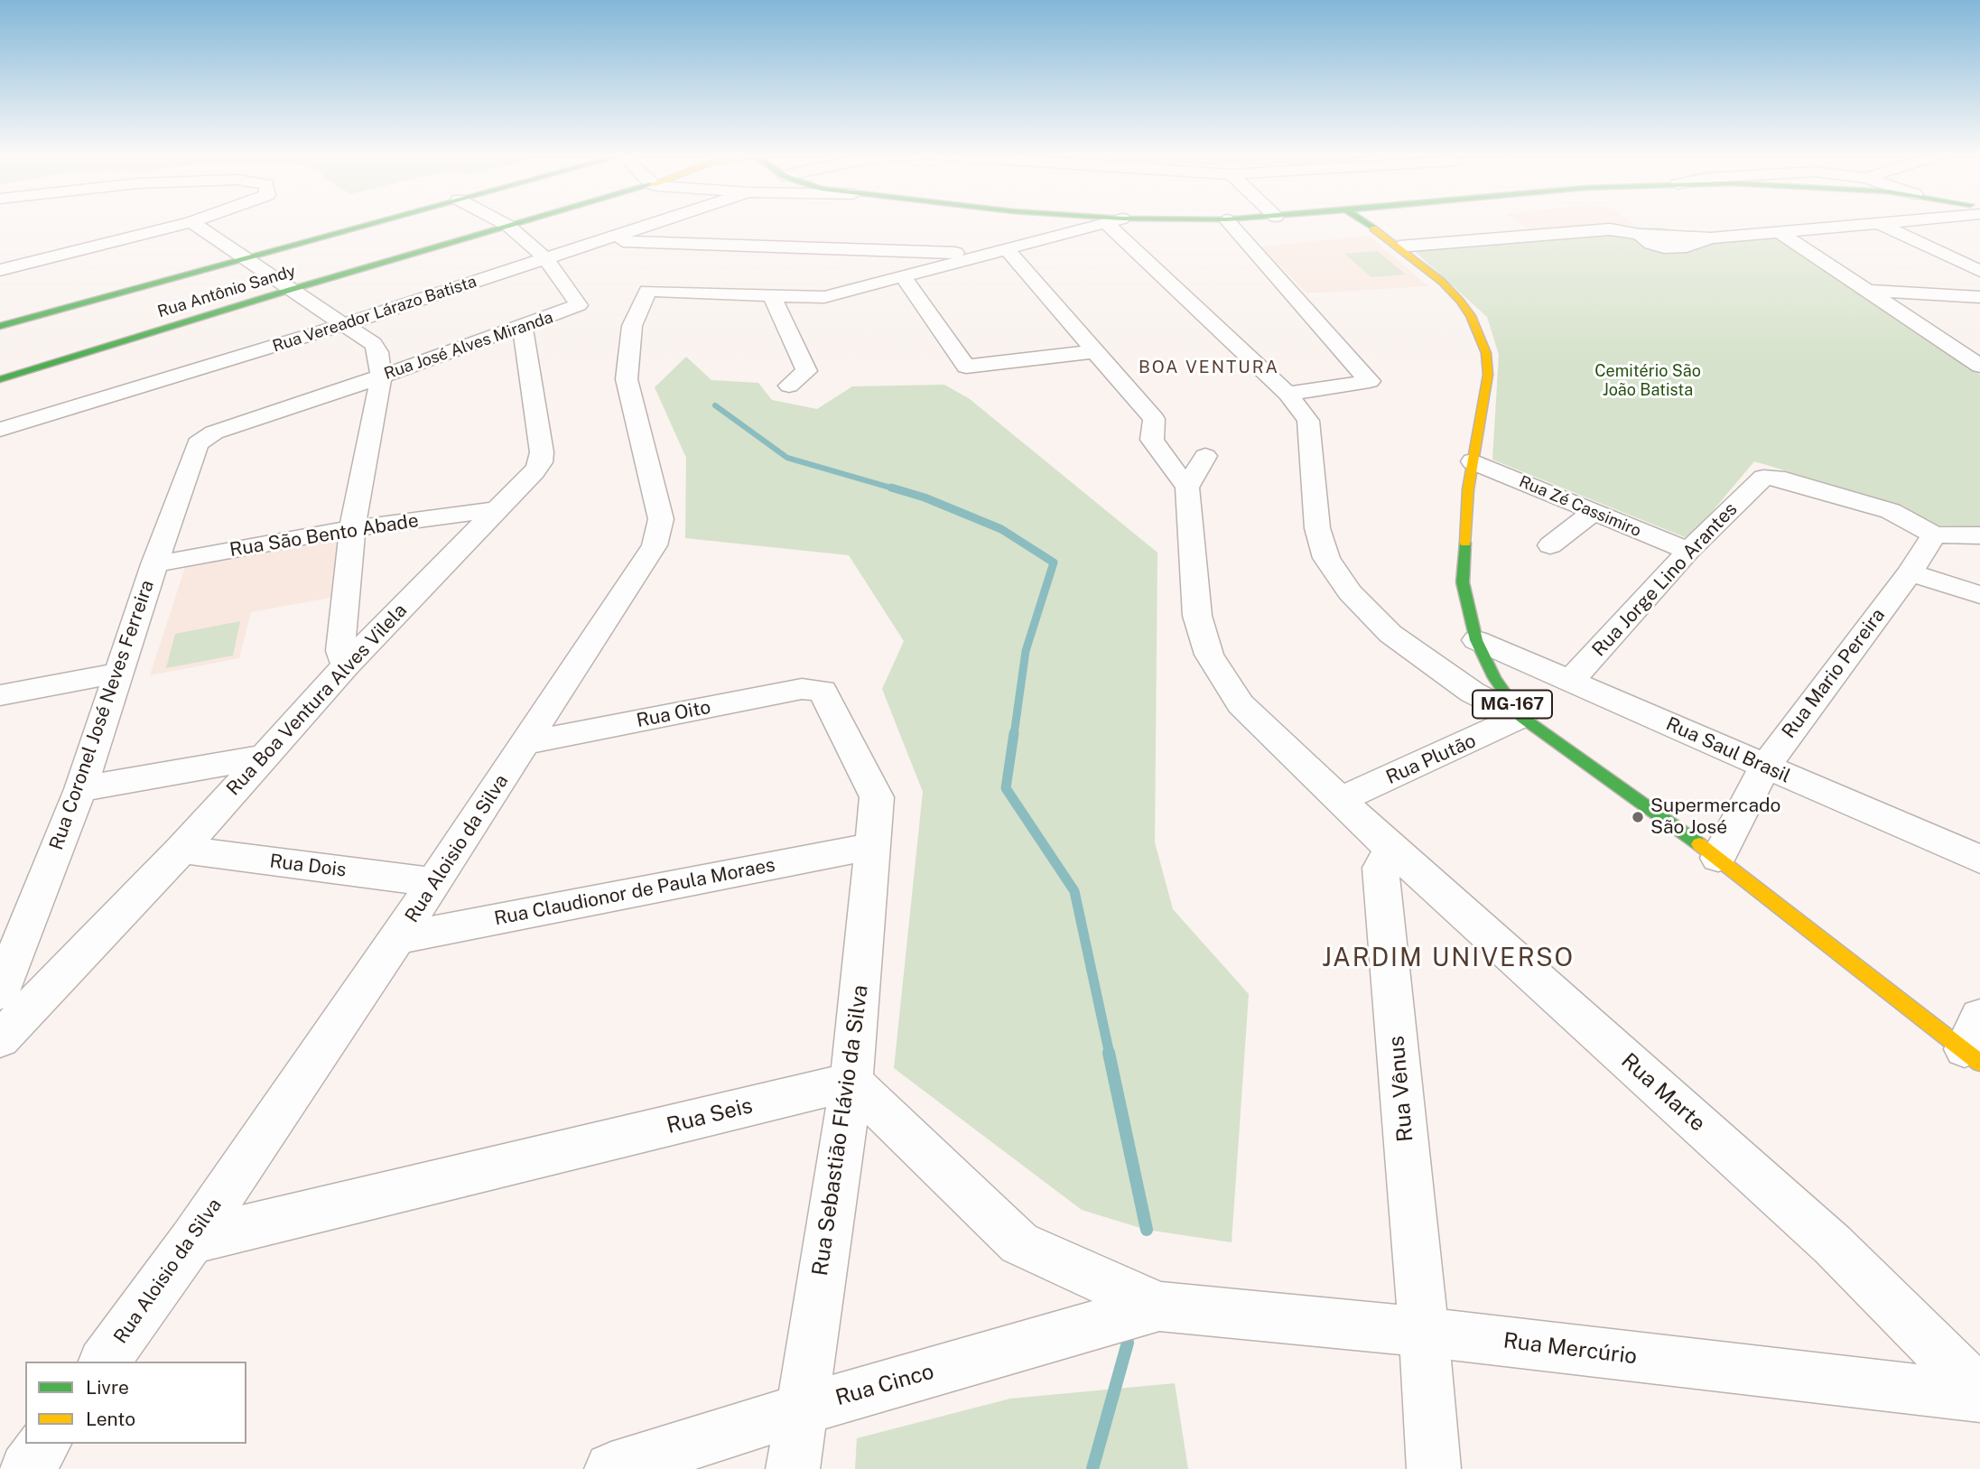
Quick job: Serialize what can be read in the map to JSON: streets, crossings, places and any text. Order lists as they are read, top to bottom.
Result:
{
  "streets": {
    "street": [
      "Rua Antônio Sandy",
      "Rua Vereador Lárazo Batista",
      "Rua José Alves Miranda",
      "Rua Zé Cassimiro",
      "Rua São Bento Abade",
      "Rua Jorge Lino Arantes",
      "Rua Mario Pereira",
      "Rua Boa Ventura Alves Vilela",
      "MG-167",
      "Rua Oito",
      "Rua Coronel José Neves Ferreira",
      "Rua Saul Brasil",
      "Rua Plutão",
      "Rua Aloisio da Silva",
      "Rua Dois",
      "Rua Claudionor de Paula Moraes",
      "Rua Vênus",
      "Rua Marte",
      "Rua Seis",
      "Rua Sebastião Flávio da Silva",
      "Rua Mercúrio",
      "Rua Cinco"
    ]
  },
  "crossings": [
    ["Rua Antônio Sandy", "Rua José Alves Miranda"],
    ["Rua Vereador Lárazo Batista", "Rua José Alves Miranda"],
    ["Rua José Alves Miranda", "Rua Boa Ventura Alves Vilela"],
    ["Rua José Alves Miranda", "Rua Coronel José Neves Ferreira"],
    ["Rua Zé Cassimiro", "Rua Jorge Lino Arantes"],
    ["Rua Zé Cassimiro", "MG-167"],
    ["Rua São Bento Abade", "Rua Boa Ventura Alves Vilela"],
    ["Rua São Bento Abade", "Rua Coronel José Neves Ferreira"],
    ["Rua Jorge Lino Arantes", "Rua Mario Pereira"],
    ["Rua Jorge Lino Arantes", "Rua Saul Brasil"],
    ["Rua Mario Pereira", "MG-167"],
    ["Rua Mario Pereira", "Rua Saul Brasil"],
    ["Rua Boa Ventura Alves Vilela", "Rua Dois"],
    ["MG-167", "Rua Saul Brasil"],
    ["MG-167", "Rua Plutão"],
    ["Rua Oito", "Rua Aloisio da Silva"],
    ["Rua Oito", "Rua Sebastião Flávio da Silva"],
    ["Rua Plutão", "Rua Marte"],
    ["Rua Aloisio da Silva", "Rua Dois"],
    ["Rua Aloisio da Silva", "Rua Claudionor de Paula Moraes"],
    ["Rua Aloisio da Silva", "Rua Seis"],
    ["Rua Claudionor de Paula Moraes", "Rua Sebastião Flávio da Silva"],
    ["Rua Vênus", "Rua Marte"],
    ["Rua Vênus", "Rua Mercúrio"],
    ["Rua Seis", "Rua Sebastião Flávio da Silva"],
    ["Rua Sebastião Flávio da Silva", "Rua Cinco"],
    ["Rua Mercúrio", "Rua Cinco"]
  ],
  "districts": ["BOA VENTURA", "JARDIM UNIVERSO"],
  "parks": ["Cemitério São João Batista"],
  "places": ["Supermercado São José"],
  "legend": ["Livre", "Lento"]
}
